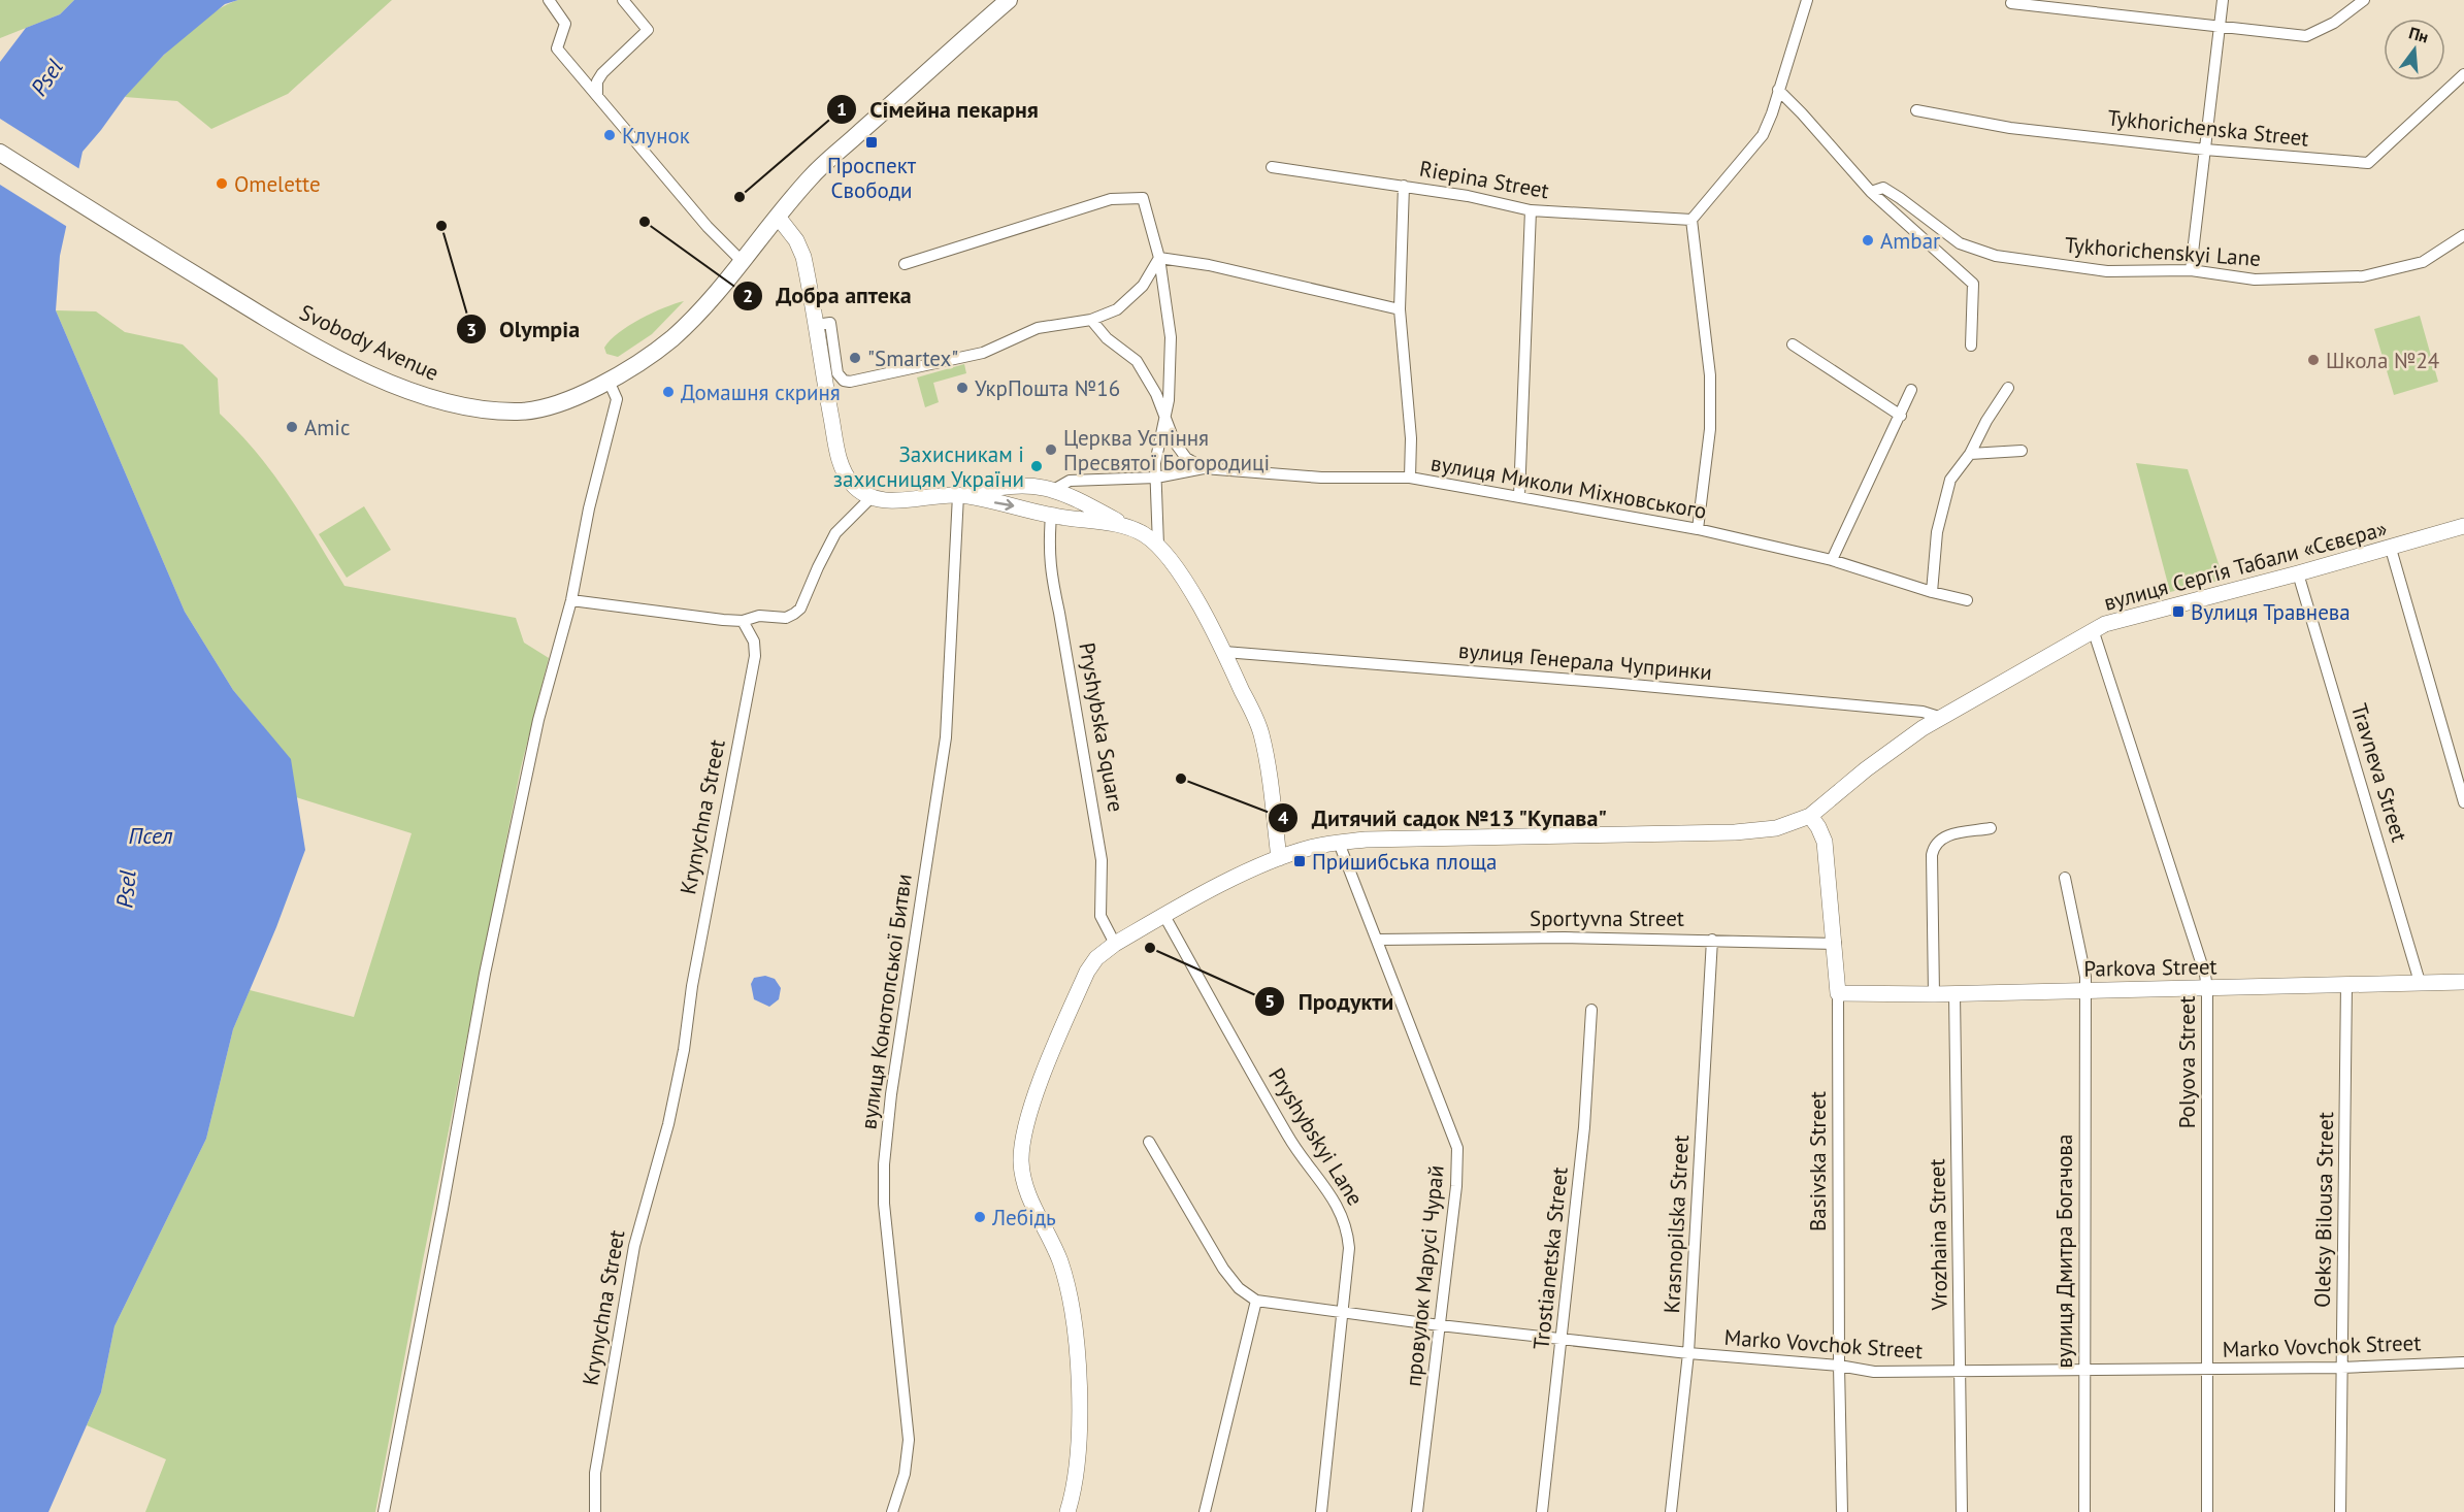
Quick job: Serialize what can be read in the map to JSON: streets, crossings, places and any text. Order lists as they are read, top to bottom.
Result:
{
  "streets": {
    "main road": [
      "Svobody Avenue",
      "вулиця Сергія Табали «Сєвєра»",
      "Parkova Street",
      "Basivska Street"
    ],
    "street": [
      "Tykhorichenska Street",
      "Riepina Street",
      "Tykhorichenskyi Lane",
      "вулиця Миколи Міхновського",
      "вулиця Генерала Чупринки",
      "Pryshybska Square",
      "Travneva Street",
      "Krynychna Street",
      "Sportyvna Street",
      "вулиця Конотопської Битви",
      "Polyova Street",
      "Pryshybskyi Lane",
      "Oleksy Bilousa Street",
      "Krasnopilska Street",
      "Vrozhaina Street",
      "вулиця Дмитра Богачова",
      "Trostianetska Street",
      "провулок Марусі Чурай",
      "Marko Vovchok Street"
    ]
  },
  "crossings": [
    ["вулиця Сергія Табали «Сєвєра»", "вулиця Генерала Чупринки"],
    ["вулиця Сергія Табали «Сєвєра»", "Pryshybska Square"],
    ["вулиця Сергія Табали «Сєвєра»", "Travneva Street"],
    ["вулиця Сергія Табали «Сєвєра»", "Polyova Street"],
    ["вулиця Сергія Табали «Сєвєра»", "Pryshybskyi Lane"],
    ["вулиця Сергія Табали «Сєвєра»", "Basivska Street"],
    ["вулиця Сергія Табали «Сєвєра»", "провулок Марусі Чурай"],
    ["Travneva Street", "Parkova Street"],
    ["Sportyvna Street", "Basivska Street"],
    ["Sportyvna Street", "Krasnopilska Street"],
    ["Sportyvna Street", "провулок Марусі Чурай"],
    ["Parkova Street", "Polyova Street"],
    ["Parkova Street", "Basivska Street"],
    ["Parkova Street", "Oleksy Bilousa Street"],
    ["Parkova Street", "Vrozhaina Street"],
    ["Parkova Street", "вулиця Дмитра Богачова"],
    ["Polyova Street", "Marko Vovchok Street"],
    ["Pryshybskyi Lane", "Marko Vovchok Street"],
    ["Basivska Street", "Marko Vovchok Street"],
    ["Oleksy Bilousa Street", "Marko Vovchok Street"],
    ["Krasnopilska Street", "Marko Vovchok Street"],
    ["Vrozhaina Street", "Marko Vovchok Street"],
    ["вулиця Дмитра Богачова", "Marko Vovchok Street"],
    ["Trostianetska Street", "Marko Vovchok Street"],
    ["провулок Марусі Чурай", "Marko Vovchok Street"]
  ],
  "water": ["Psel", "Псел"],
  "places": {
    "other": [
      "Клунок",
      "Omelette",
      "Сімейна пекарня",
      "Добра аптека",
      "Olympia",
      "Ambar",
      "\"Smartex\"",
      "Школа №24",
      "УкрПошта №16",
      "Домашня скриня",
      "Amic",
      "Церква Успіння Пресвятої Богородиці",
      "Захисникам і захисницям України",
      "Дитячий садок №13 \"Купава\"",
      "Продукти",
      "Лебідь"
    ],
    "transit": ["Проспект Свободи", "Вулиця Травнева", "Пришибська площа"]
  },
  "north": "top"
}
